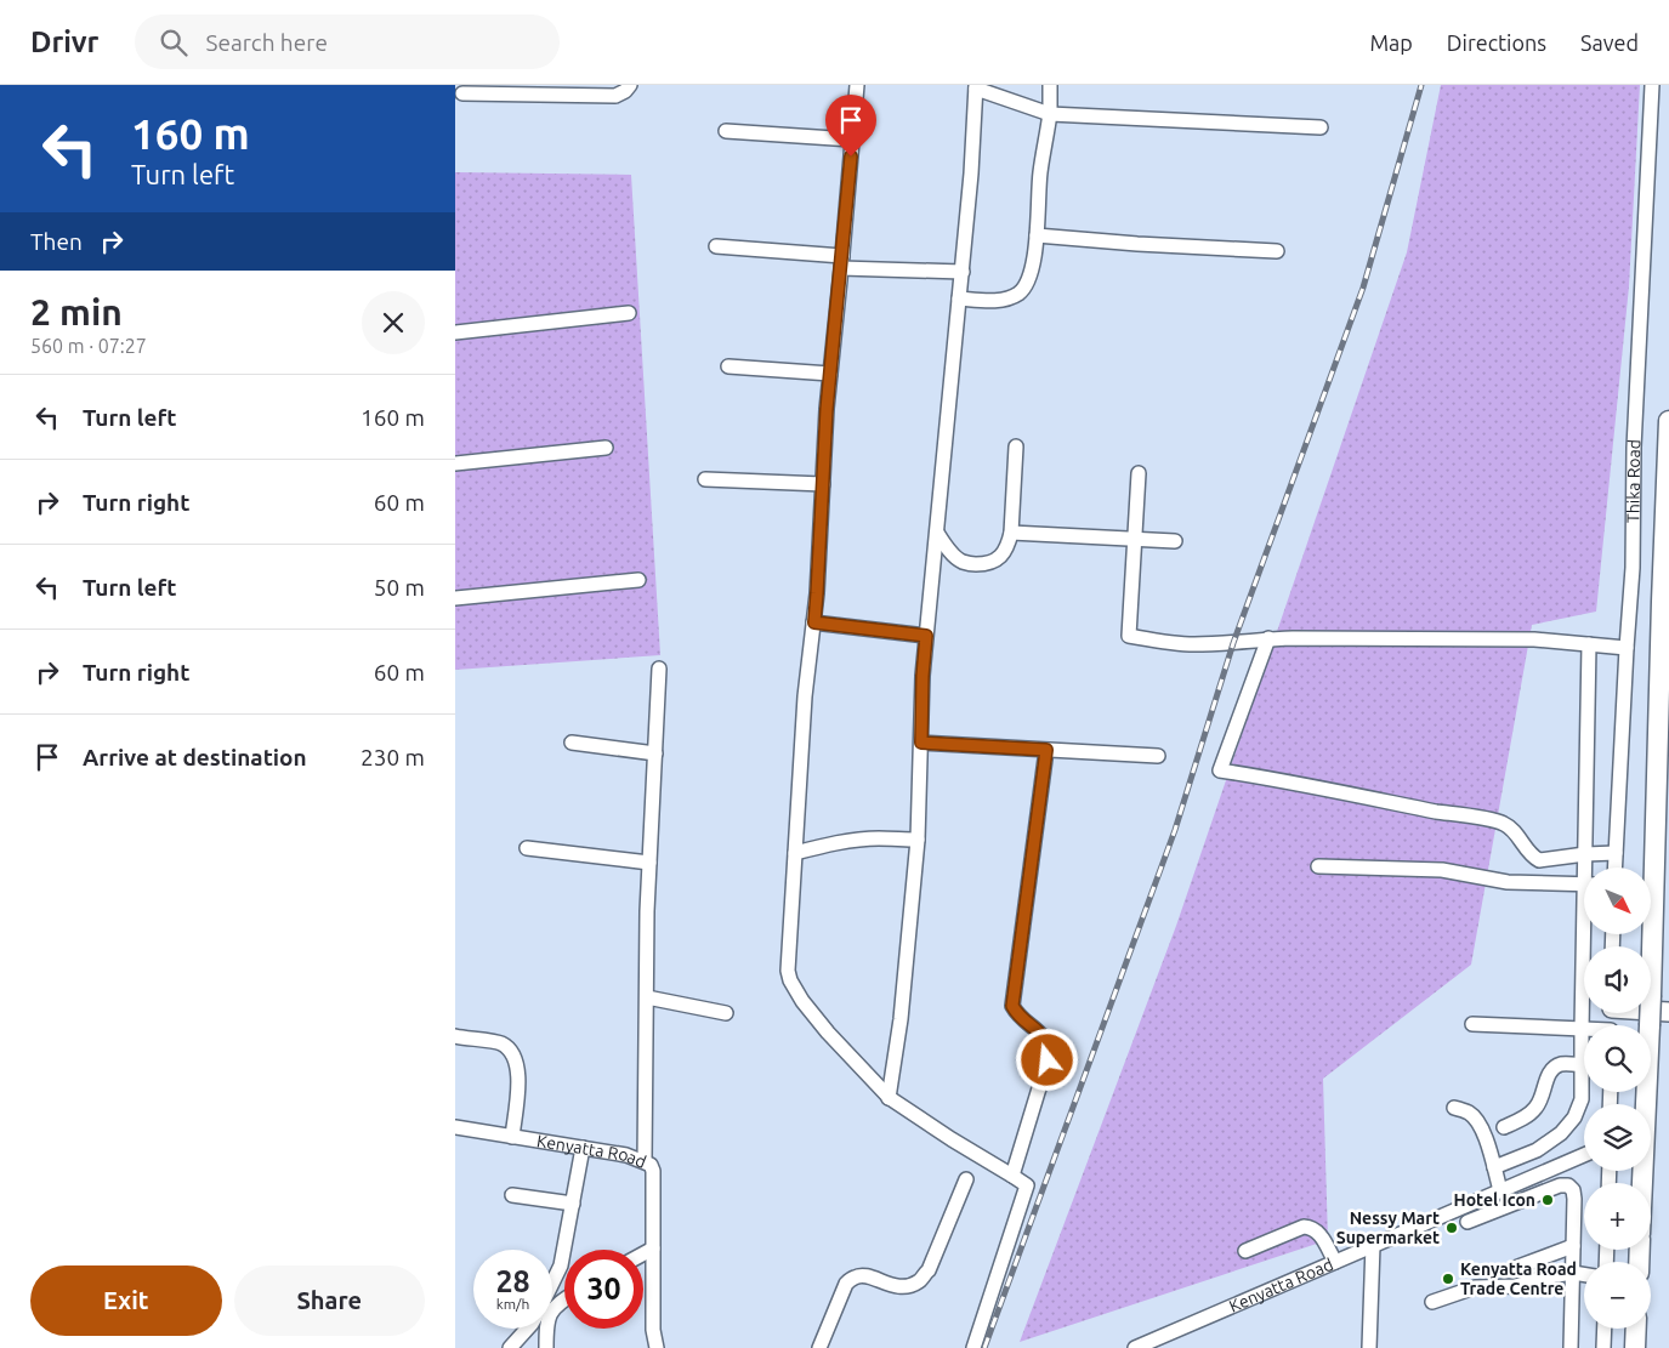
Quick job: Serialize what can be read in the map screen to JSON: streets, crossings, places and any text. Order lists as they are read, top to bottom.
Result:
{
  "streets": {
    "highway": ["Thika Road"],
    "street": ["Kenyatta Road"]
  },
  "places": ["Hotel Icon", "Nessy Mart Supermarket", "Kenyatta Road Trade Centre"],
  "north": "bottom right",
  "page": {
    "header": "Drivr",
    "search": "Search here",
    "nav": ["Map", "Directions", "Saved"],
    "turn": ["160 m", "Turn left"],
    "then": "Then",
    "heading": ["2 min", "560 m · 07:27"],
    "list": [
      {
        "name": "Turn left",
        "value": "160 m"
      },
      {
        "name": "Turn right",
        "value": "60 m"
      },
      {
        "name": "Turn left",
        "value": "50 m"
      },
      {
        "name": "Turn right",
        "value": "60 m"
      },
      {
        "name": "Arrive at destination",
        "value": "230 m"
      }
    ],
    "map_buttons": ["+", "−"],
    "speed": "28 km/h",
    "limit": "30",
    "buttons": ["Exit", "Share"]
  }
}
